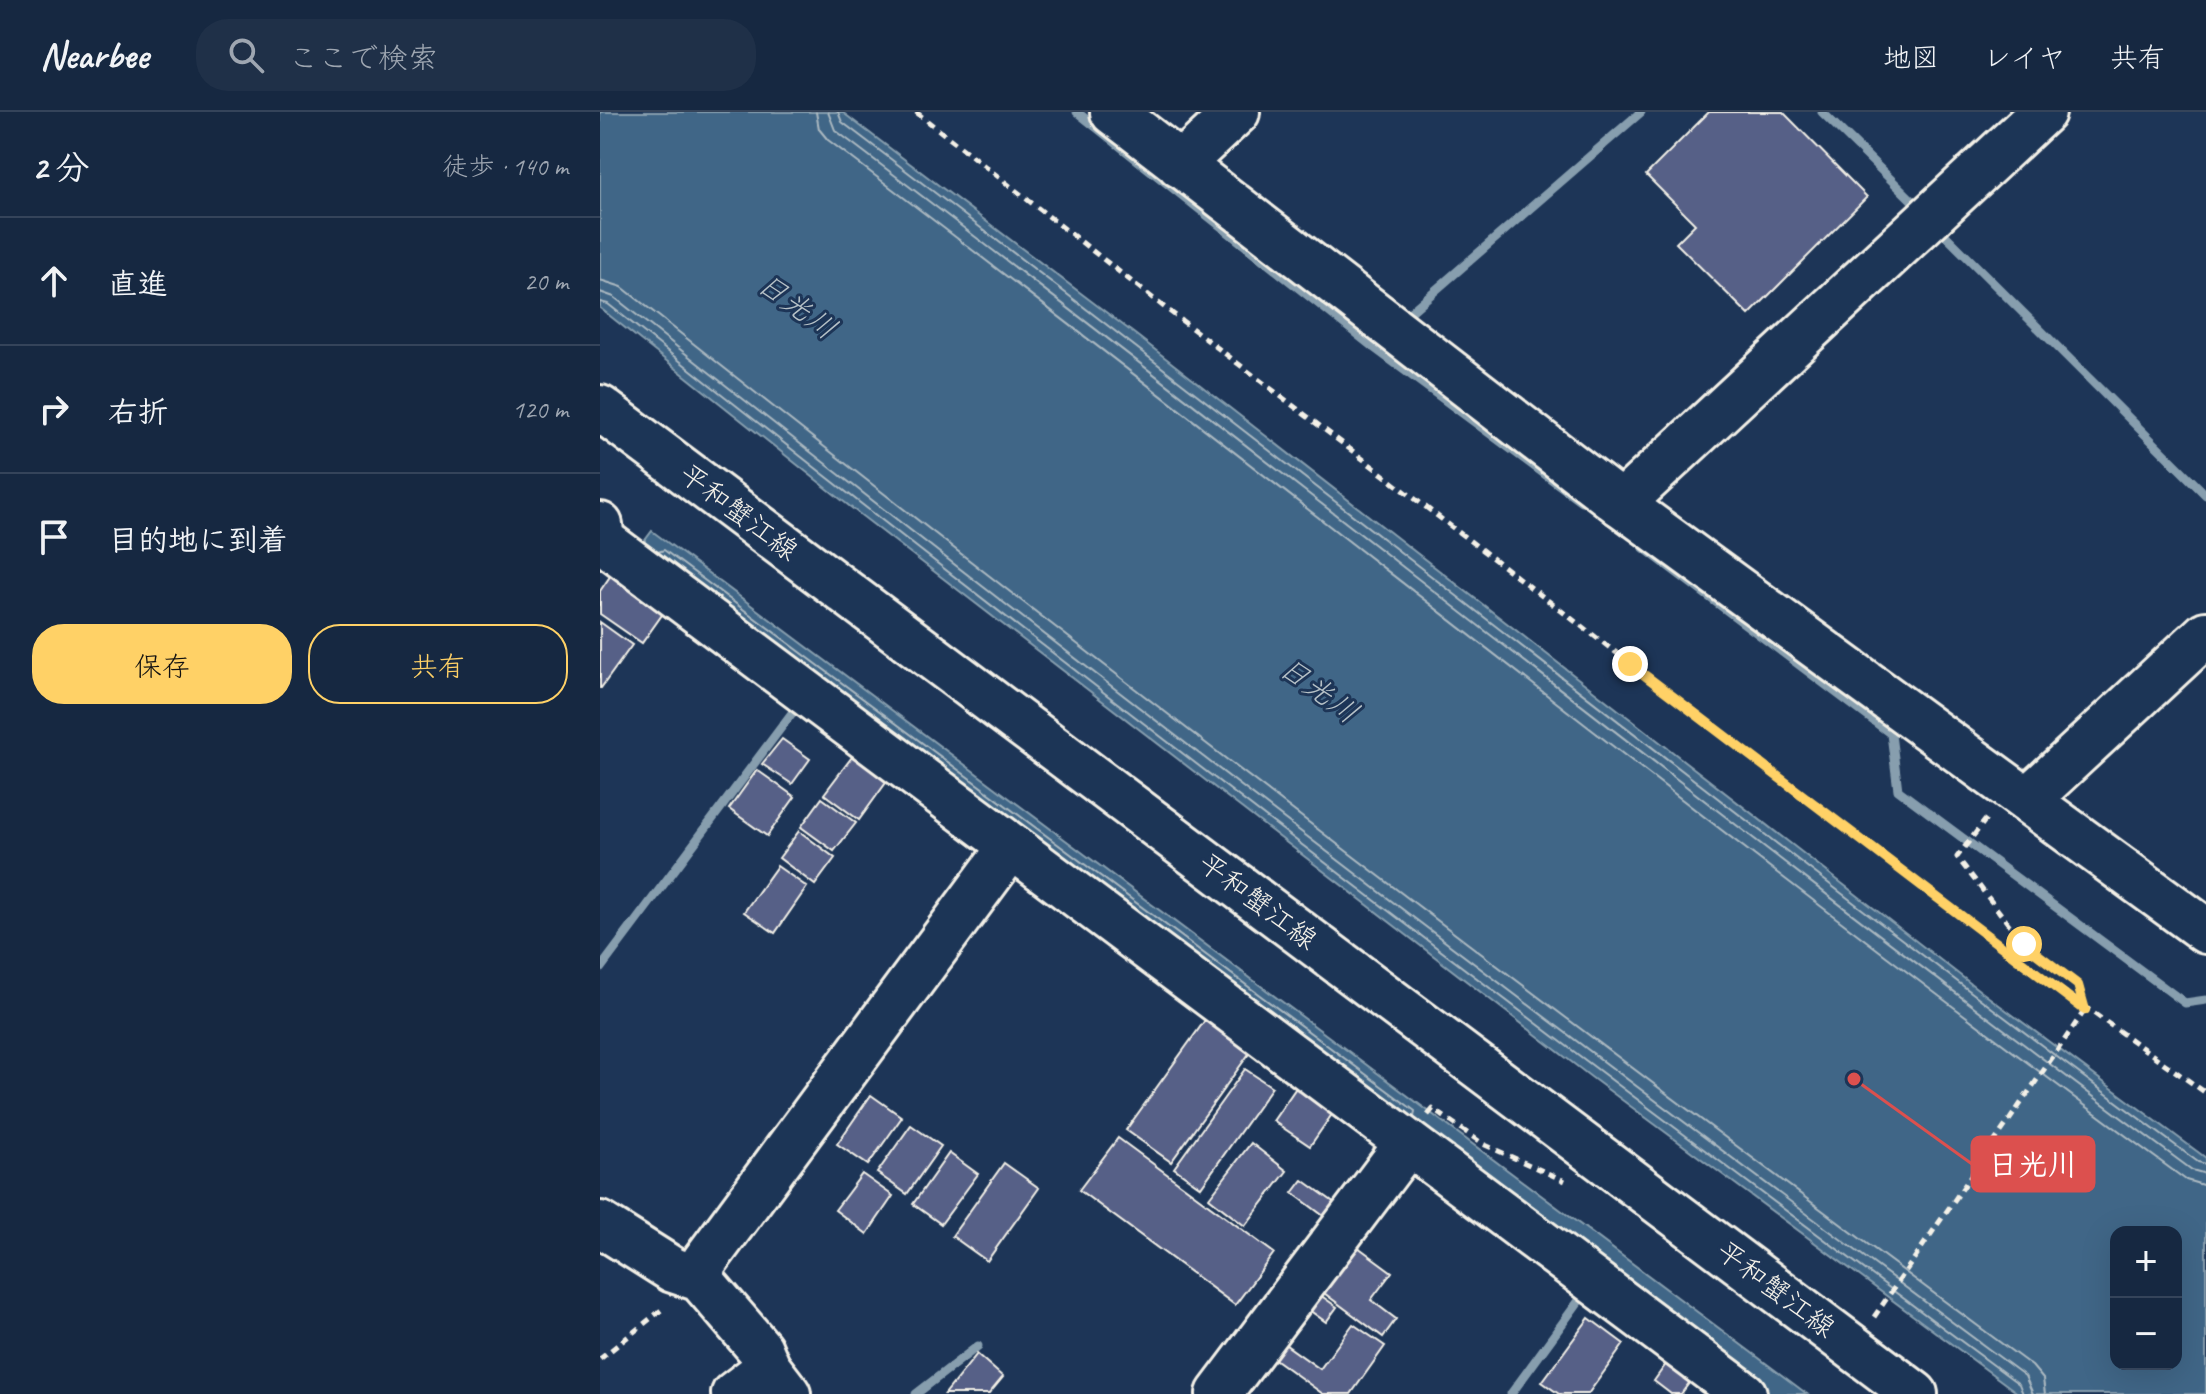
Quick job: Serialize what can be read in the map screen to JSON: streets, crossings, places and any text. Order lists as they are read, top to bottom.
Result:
{
  "streets": {
    "street": ["平和蟹江線"]
  },
  "water": ["日光川"],
  "places": ["日光川"],
  "page": {
    "header": "Nearbee",
    "search": "ここで検索",
    "nav": ["地図", "レイヤ", "共有"],
    "heading": ["2 分", "徒歩 · 140 m"],
    "list": [
      ["直進", "20 m"],
      ["右折", "120 m"],
      "目的地に到着"
    ],
    "buttons": ["保存", "共有"],
    "map_buttons": ["+", "−"]
  }
}
